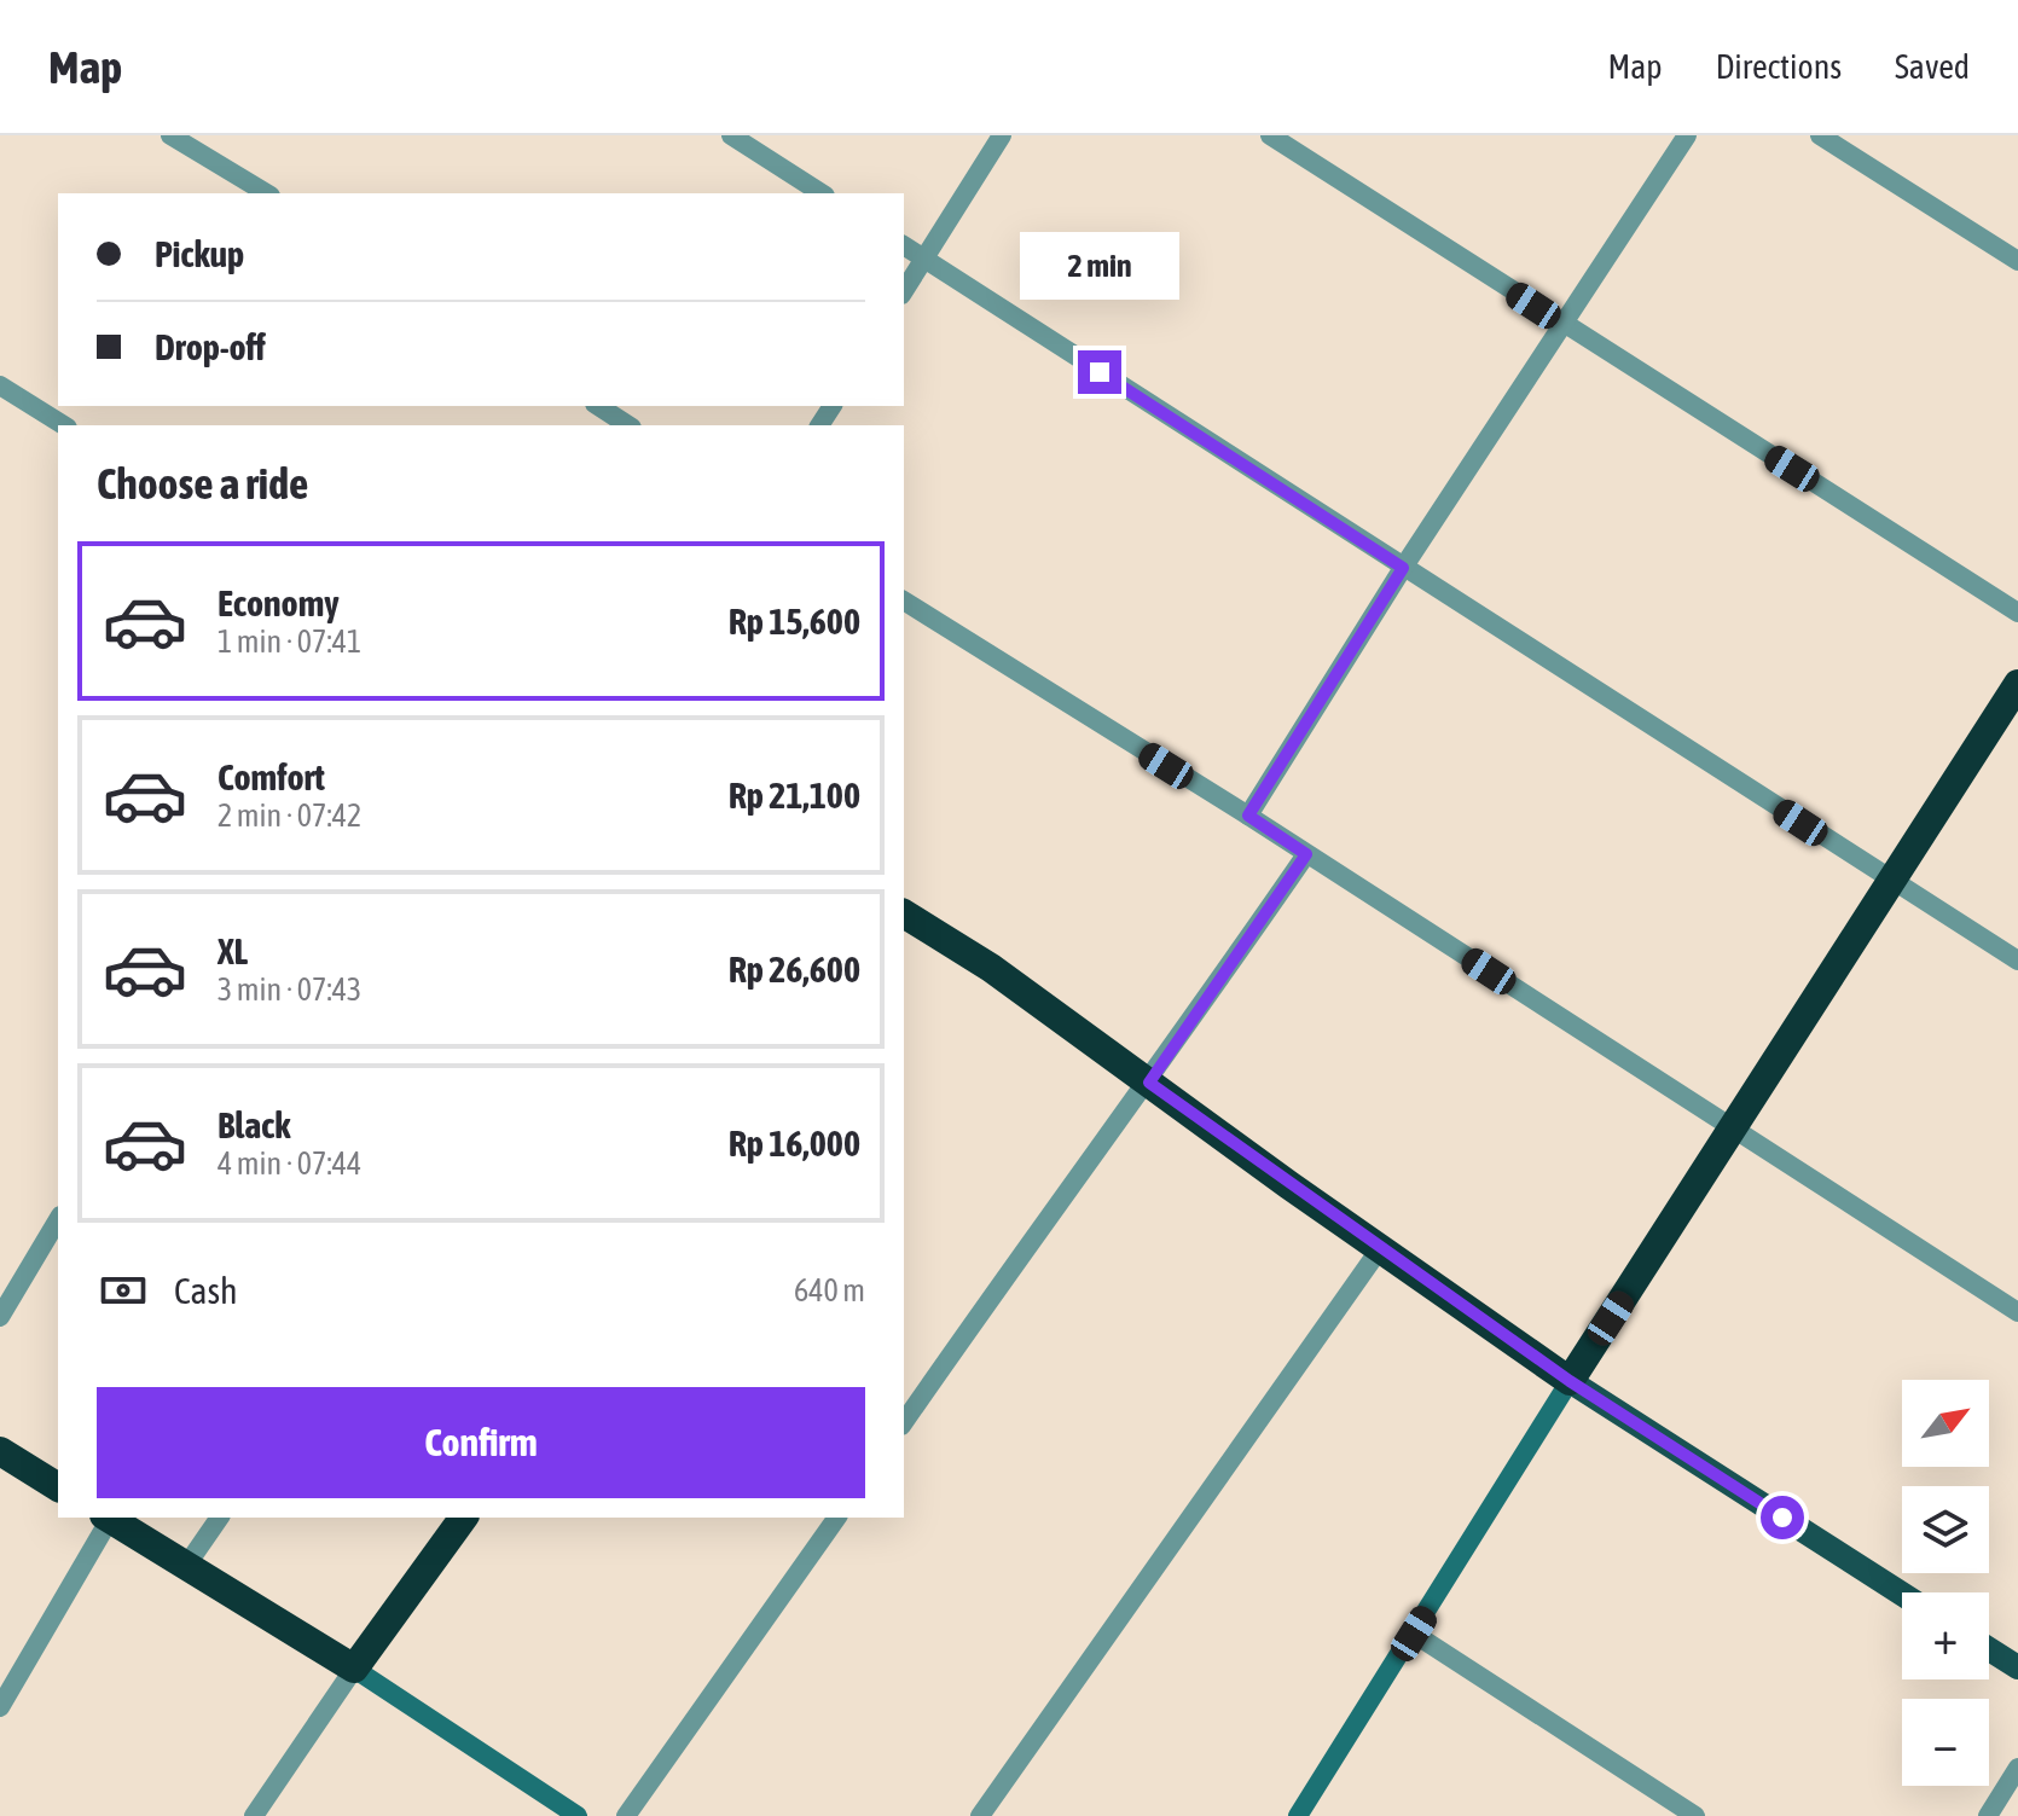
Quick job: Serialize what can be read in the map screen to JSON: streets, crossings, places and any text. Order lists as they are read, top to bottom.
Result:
{
  "north": "top right",
  "page": {
    "header": "Map",
    "nav": ["Map", "Directions", "Saved"],
    "banner": ["Pickup", "Drop-off"],
    "bubble": "2 min",
    "heading": "Choose a ride",
    "list": [
      {
        "name": "Economy",
        "note": "1 min · 07:41",
        "value": "Rp 15,600"
      },
      {
        "name": "Comfort",
        "note": "2 min · 07:42",
        "value": "Rp 21,100"
      },
      {
        "name": "XL",
        "note": "3 min · 07:43",
        "value": "Rp 26,600"
      },
      {
        "name": "Black",
        "note": "4 min · 07:44",
        "value": "Rp 16,000"
      }
    ],
    "pay": ["Cash", "640 m"],
    "buttons": "Confirm",
    "map_buttons": ["+", "−"]
  }
}
